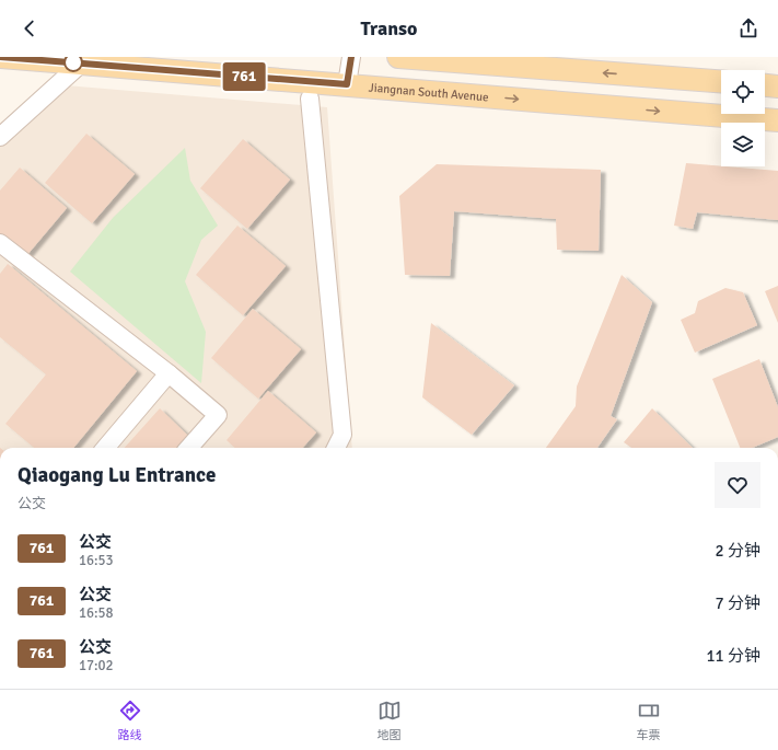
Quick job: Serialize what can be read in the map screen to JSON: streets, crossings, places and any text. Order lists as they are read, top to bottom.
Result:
{
  "streets": {
    "main road": ["Jiangnan South Avenue"]
  },
  "lines": ["bus line 761"],
  "page": {
    "header": "Transo",
    "on_map": "761",
    "heading": ["Qiaogang Lu Entrance", "公交"],
    "list": [
      {
        "mark": "761",
        "name": "公交",
        "note": "16:53",
        "value": "2 分钟"
      },
      {
        "mark": "761",
        "name": "公交",
        "note": "16:58",
        "value": "7 分钟"
      },
      {
        "mark": "761",
        "name": "公交",
        "note": "17:02",
        "value": "11 分钟"
      }
    ],
    "tabs": ["路线", "地图", "车票"]
  }
}
